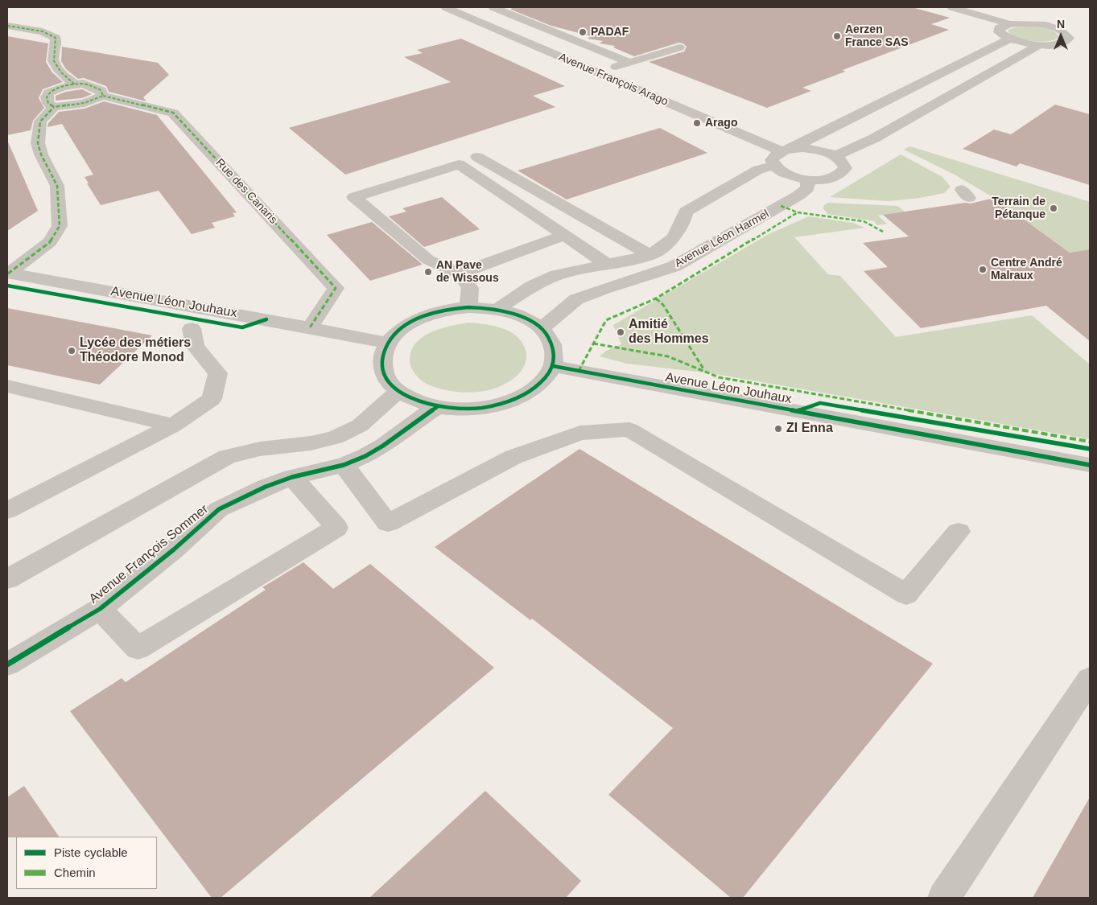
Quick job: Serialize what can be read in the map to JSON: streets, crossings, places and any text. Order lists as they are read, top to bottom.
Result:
{
  "streets": {
    "street": [
      "Avenue François Arago",
      "Rue des Canaris",
      "Avenue Léon Harmel",
      "Avenue Léon Jouhaux",
      "Avenue François Sommer"
    ]
  },
  "crossings": [
    ["Rue des Canaris", "Avenue Léon Jouhaux"],
    ["Avenue Léon Harmel", "Avenue Léon Jouhaux"],
    ["Avenue Léon Harmel", "Avenue François Sommer"],
    ["Avenue Léon Jouhaux", "Avenue François Sommer"]
  ],
  "places": [
    "PADAF",
    "Aerzen France SAS",
    "Arago",
    "Terrain de Pétanque",
    "Centre André Malraux",
    "AN Pave de Wissous",
    "Amitié des Hommes",
    "Lycée des métiers Théodore Monod",
    "ZI Enna"
  ],
  "legend": ["Piste cyclable", "Chemin"],
  "north": "top"
}
